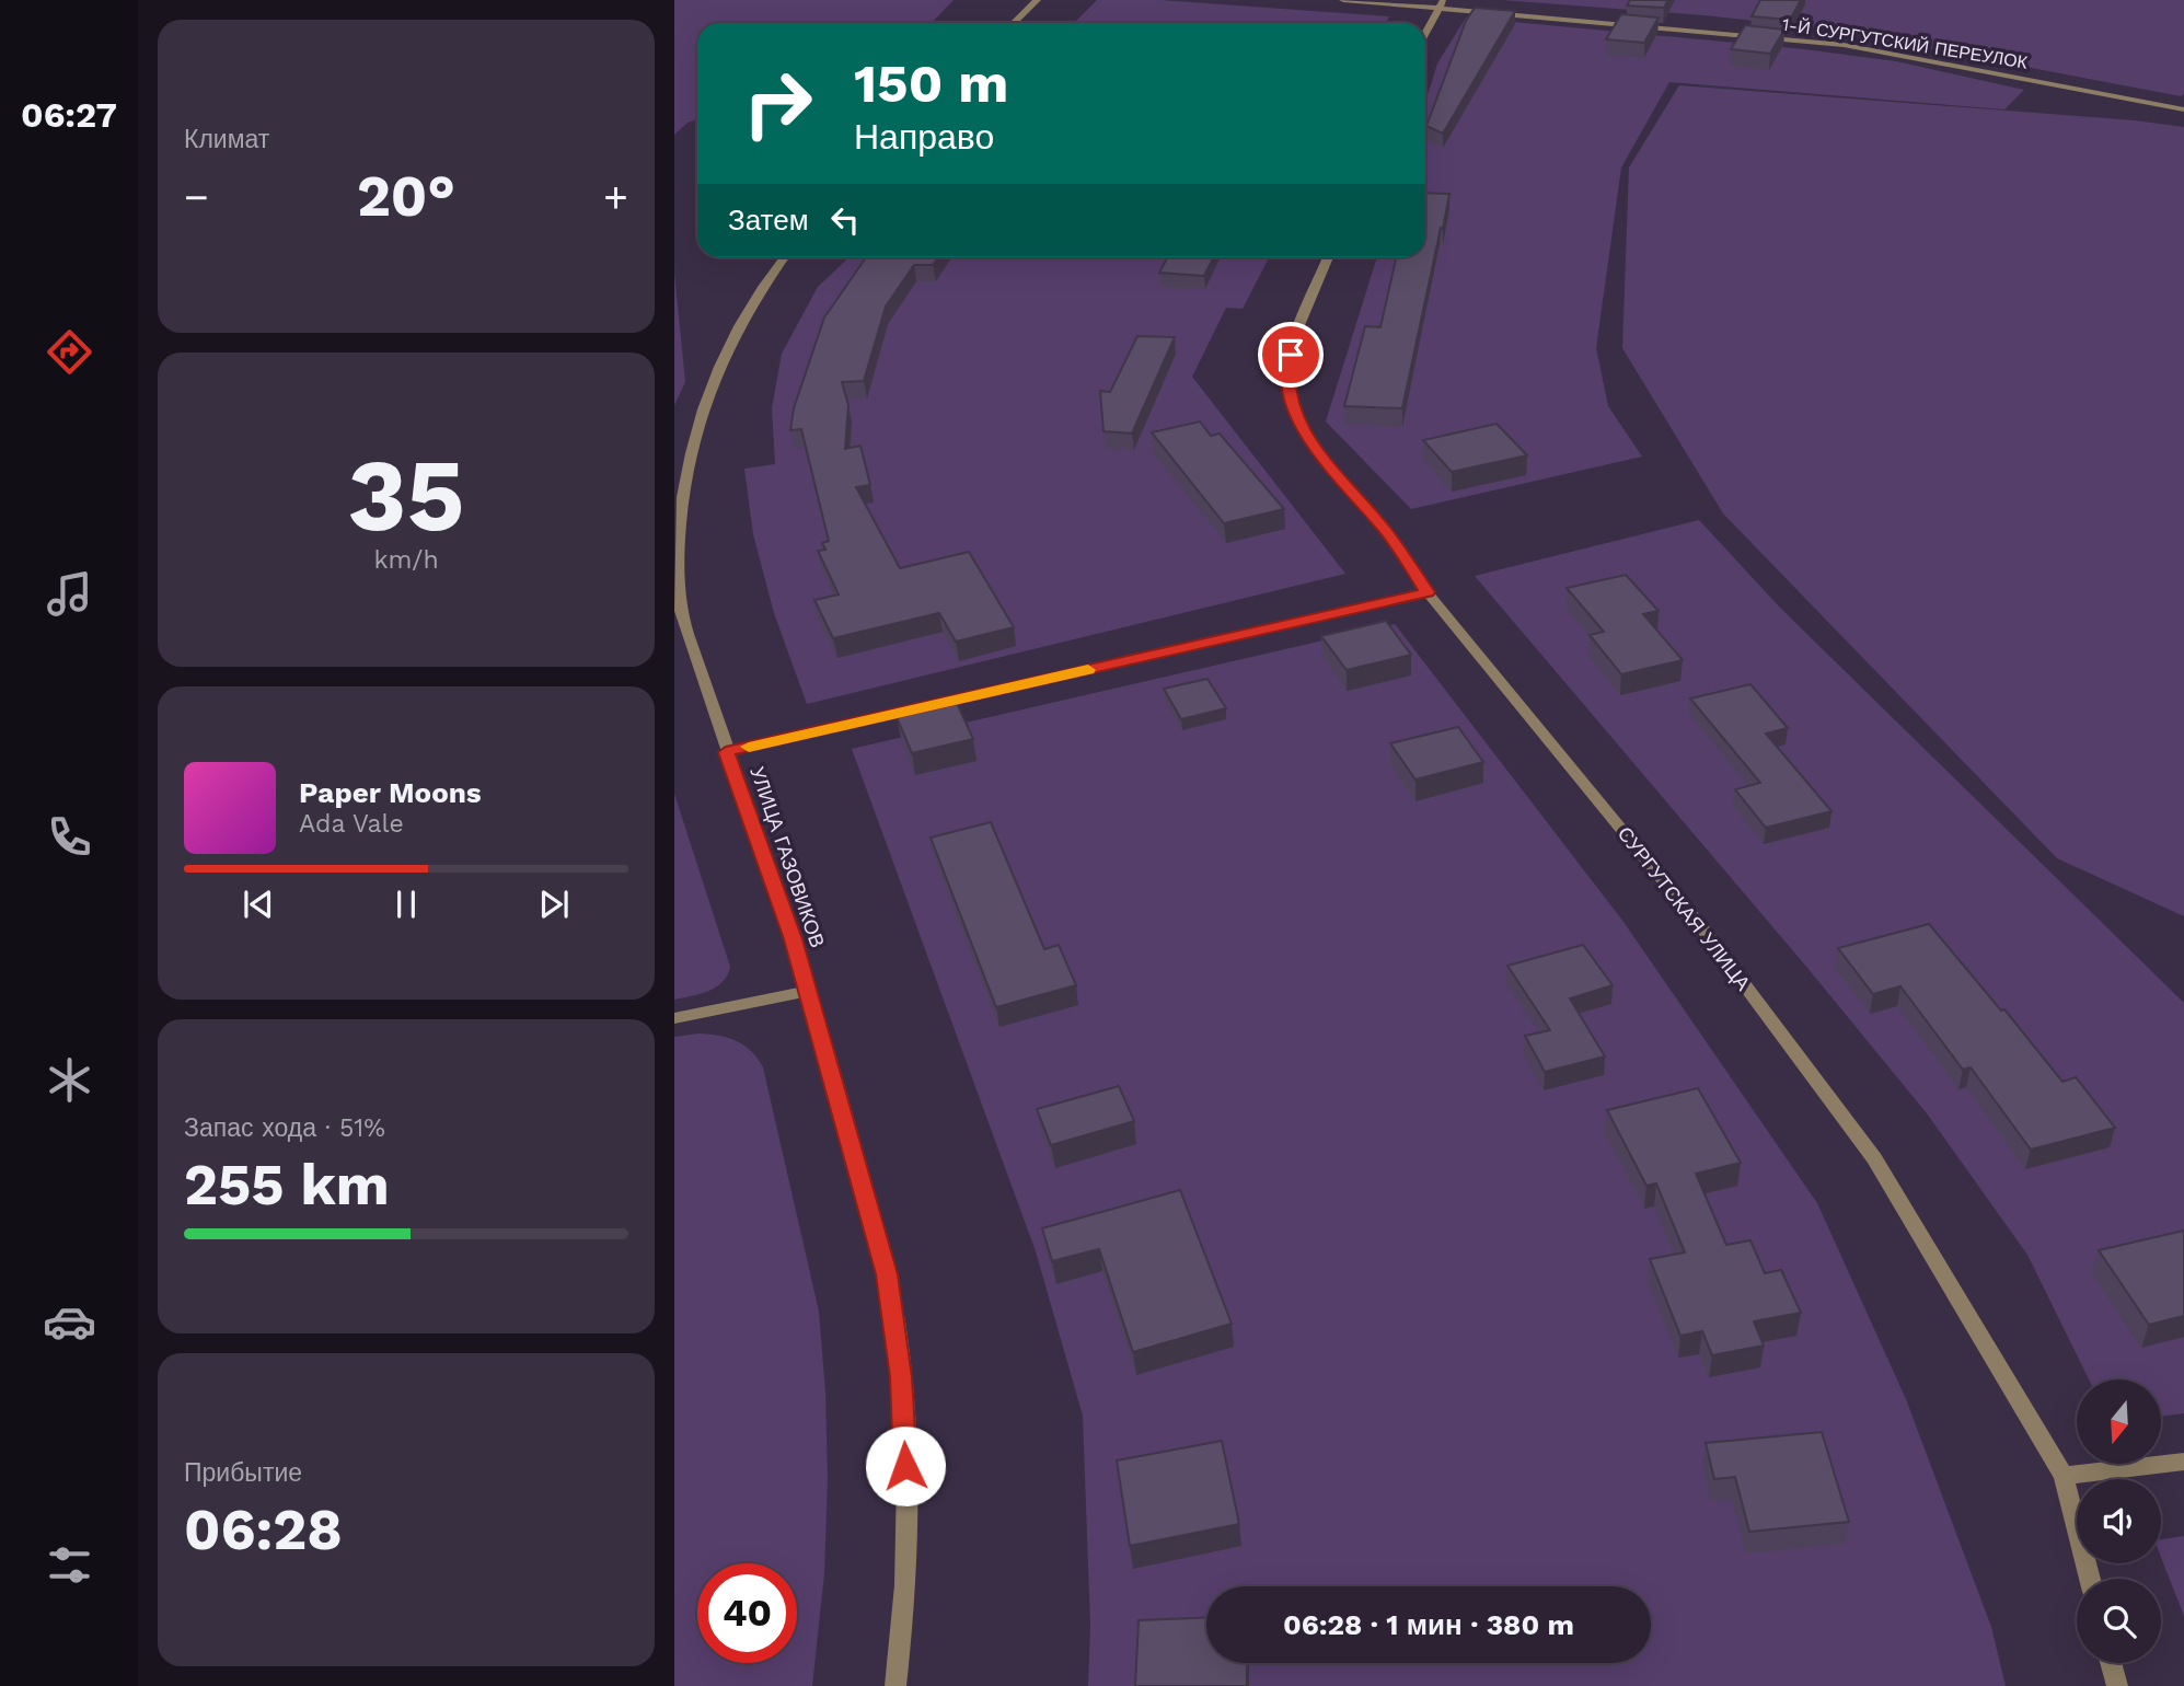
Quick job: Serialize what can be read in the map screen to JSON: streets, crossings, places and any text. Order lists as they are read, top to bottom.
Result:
{
  "streets": {
    "street": ["1-Й СУРГУТСКИЙ ПЕРЕУЛОК", "УЛИЦА ГАЗОВИКОВ", "СУРГУТСКАЯ УЛИЦА"]
  },
  "north": "bottom",
  "page": {
    "tabs": "06:27",
    "tile": [
      "Климат",
      ["35", "km/h"],
      ["Запас хода · 51%", "255 km"],
      ["Прибытие", "06:28"]
    ],
    "turn": ["150 m", "Направо"],
    "heat": ["−", "20°", "+"],
    "then": "Затем",
    "song": ["Paper Moons", "Ada Vale"],
    "limit": "40",
    "trip": "06:28 · 1 мин · 380 m"
  }
}
